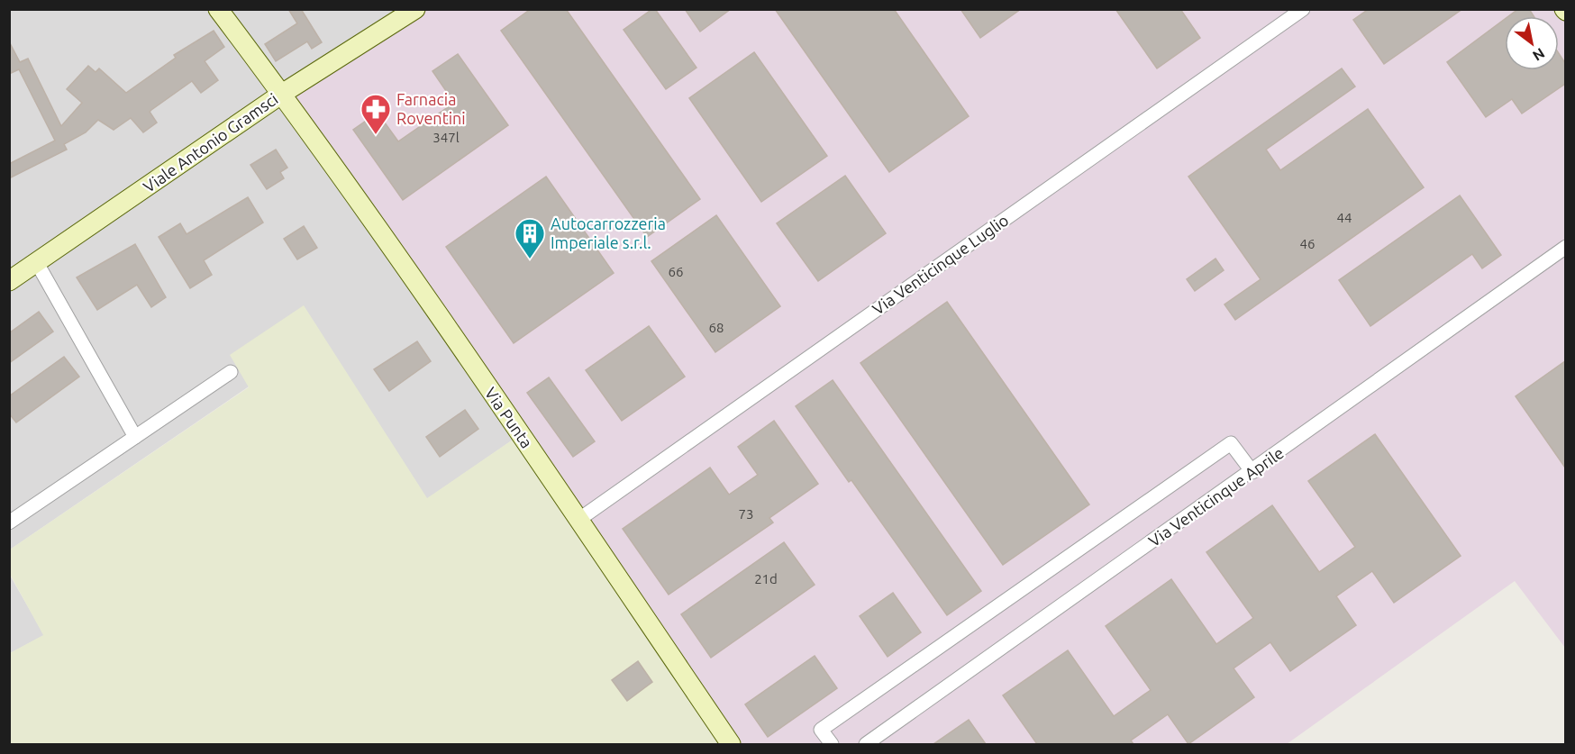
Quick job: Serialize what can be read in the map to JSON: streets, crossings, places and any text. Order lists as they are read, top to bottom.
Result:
{
  "streets": {
    "street": [
      "Viale Antonio Gramsci",
      "Via Venticinque Luglio",
      "Via Punta",
      "Via Venticinque Aprile"
    ]
  },
  "crossings": [
    ["Viale Antonio Gramsci", "Via Punta"],
    ["Via Venticinque Luglio", "Via Punta"]
  ],
  "places": {
    "pharmacy": ["Farnacia Roventini"],
    "building": ["Autocarrozzeria Imperiale s.r.l."]
  },
  "house_numbers": [
    "347l",
    "44",
    "46",
    "66",
    "68",
    "73",
    "21d"
  ],
  "north": "bottom right"
}
